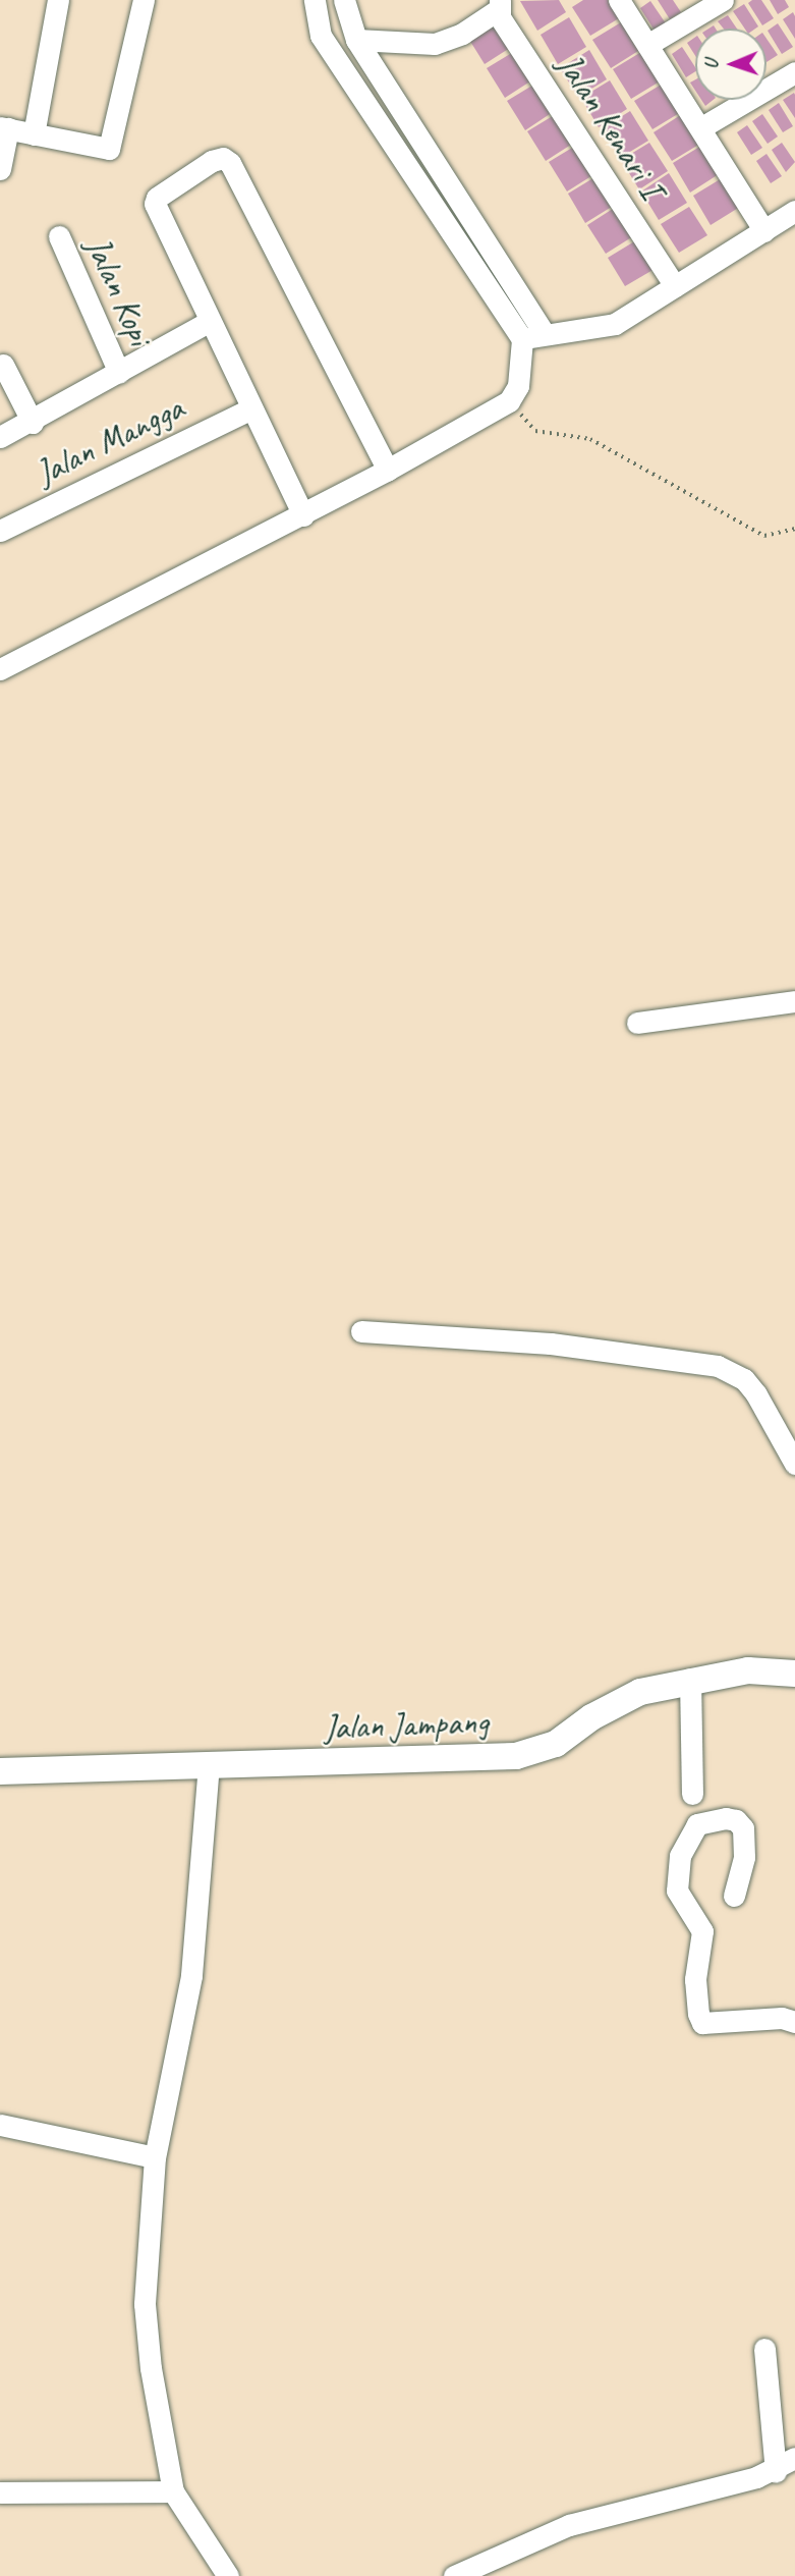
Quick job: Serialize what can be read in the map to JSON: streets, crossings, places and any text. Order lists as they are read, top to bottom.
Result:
{
  "streets": {
    "street": [
      "Jalan Kenari I",
      "Jalan Kopi",
      "Jalan Mangga",
      "Jalan Jampang"
    ]
  },
  "north": "left"
}
